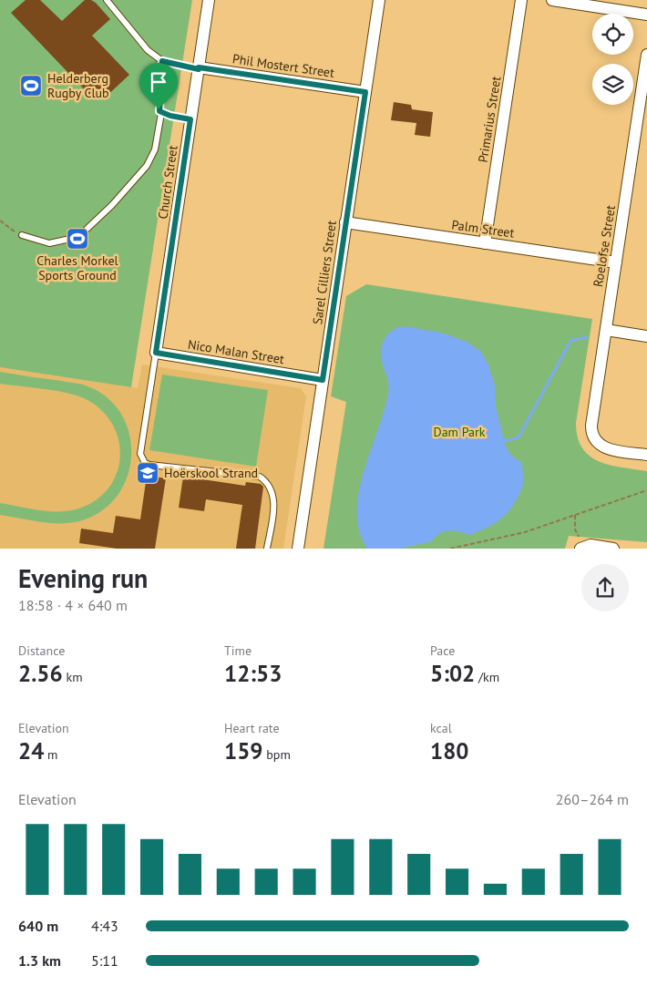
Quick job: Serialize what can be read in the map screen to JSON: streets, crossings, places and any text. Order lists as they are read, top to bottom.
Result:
{
  "streets": {
    "street": [
      "Phil Mostert Street",
      "Primarius Street",
      "Church Street",
      "Palm Street",
      "Roelofse Street",
      "Sarel Cilliers Street",
      "Nico Malan Street"
    ]
  },
  "crossings": [
    ["Phil Mostert Street", "Church Street"],
    ["Phil Mostert Street", "Sarel Cilliers Street"],
    ["Primarius Street", "Palm Street"],
    ["Church Street", "Nico Malan Street"],
    ["Palm Street", "Roelofse Street"],
    ["Palm Street", "Sarel Cilliers Street"],
    ["Sarel Cilliers Street", "Nico Malan Street"]
  ],
  "parks": ["Dam Park"],
  "places": {
    "sports": ["Helderberg Rugby Club", "Charles Morkel Sports Ground"],
    "school or university": ["Hoërskool Strand"]
  },
  "page": {
    "heading": ["Evening run", "18:58 · 4 × 640 m"],
    "stats": [
      ["Distance", "2.56 km"],
      ["Time", "12:53"],
      ["Pace", "5:02 /km"],
      ["Elevation", "24 m"],
      ["Heart rate", "159 bpm"],
      ["kcal", "180"]
    ],
    "chart": ["Elevation", "260–264 m"],
    "list": [
      {
        "name": "640 m",
        "note": "4:43"
      },
      {
        "name": "1.3 km",
        "note": "5:11"
      }
    ]
  }
}
